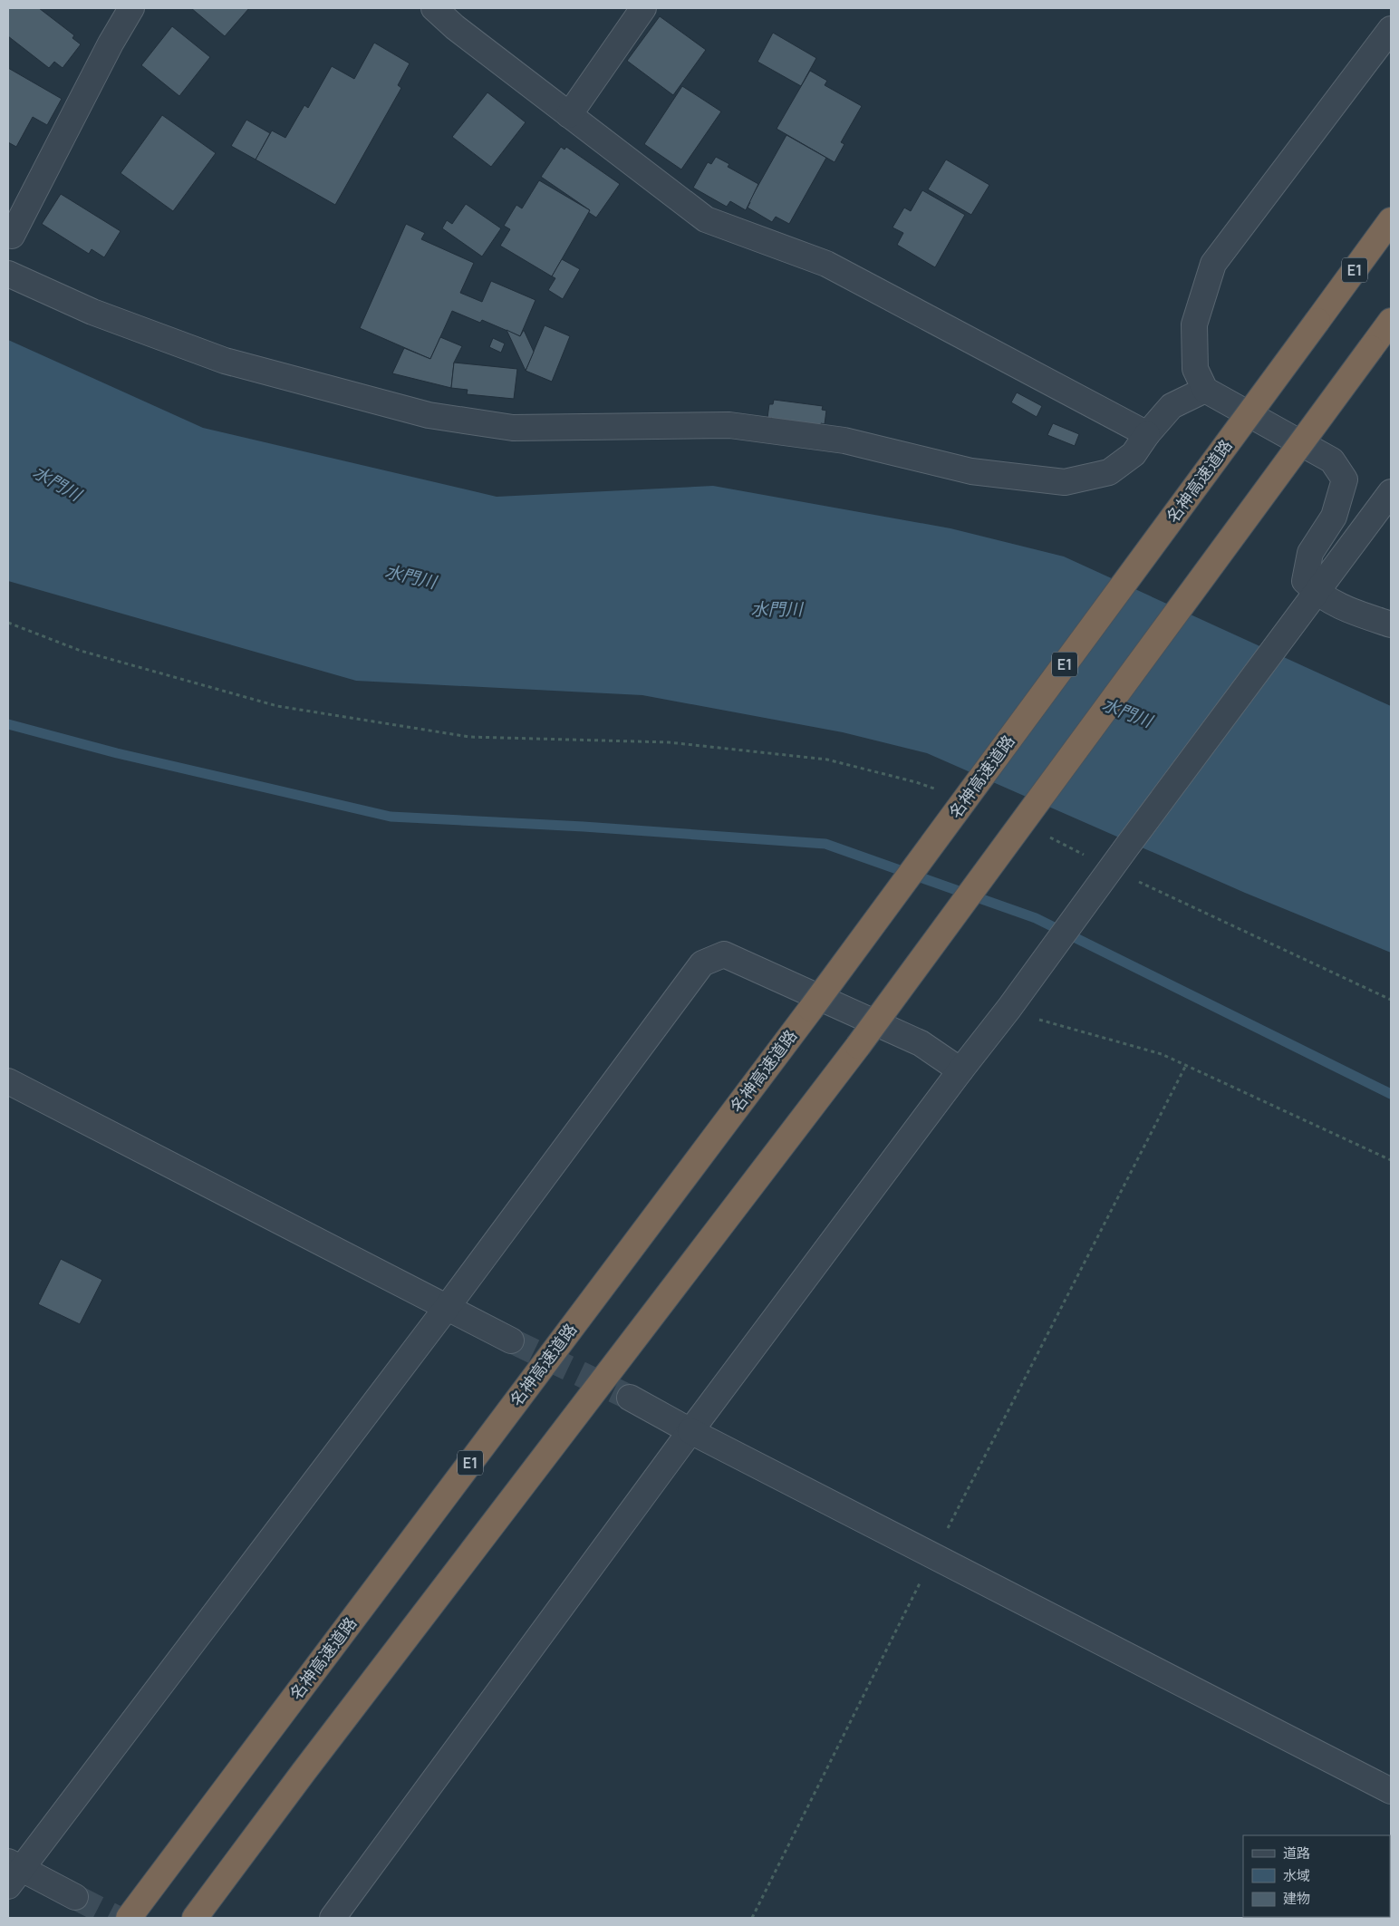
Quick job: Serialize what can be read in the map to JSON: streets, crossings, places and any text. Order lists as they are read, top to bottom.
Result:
{
  "streets": {
    "highway": ["E1", "名神高速道路"]
  },
  "water": ["水門川"],
  "legend": ["道路", "水域", "建物"]
}
